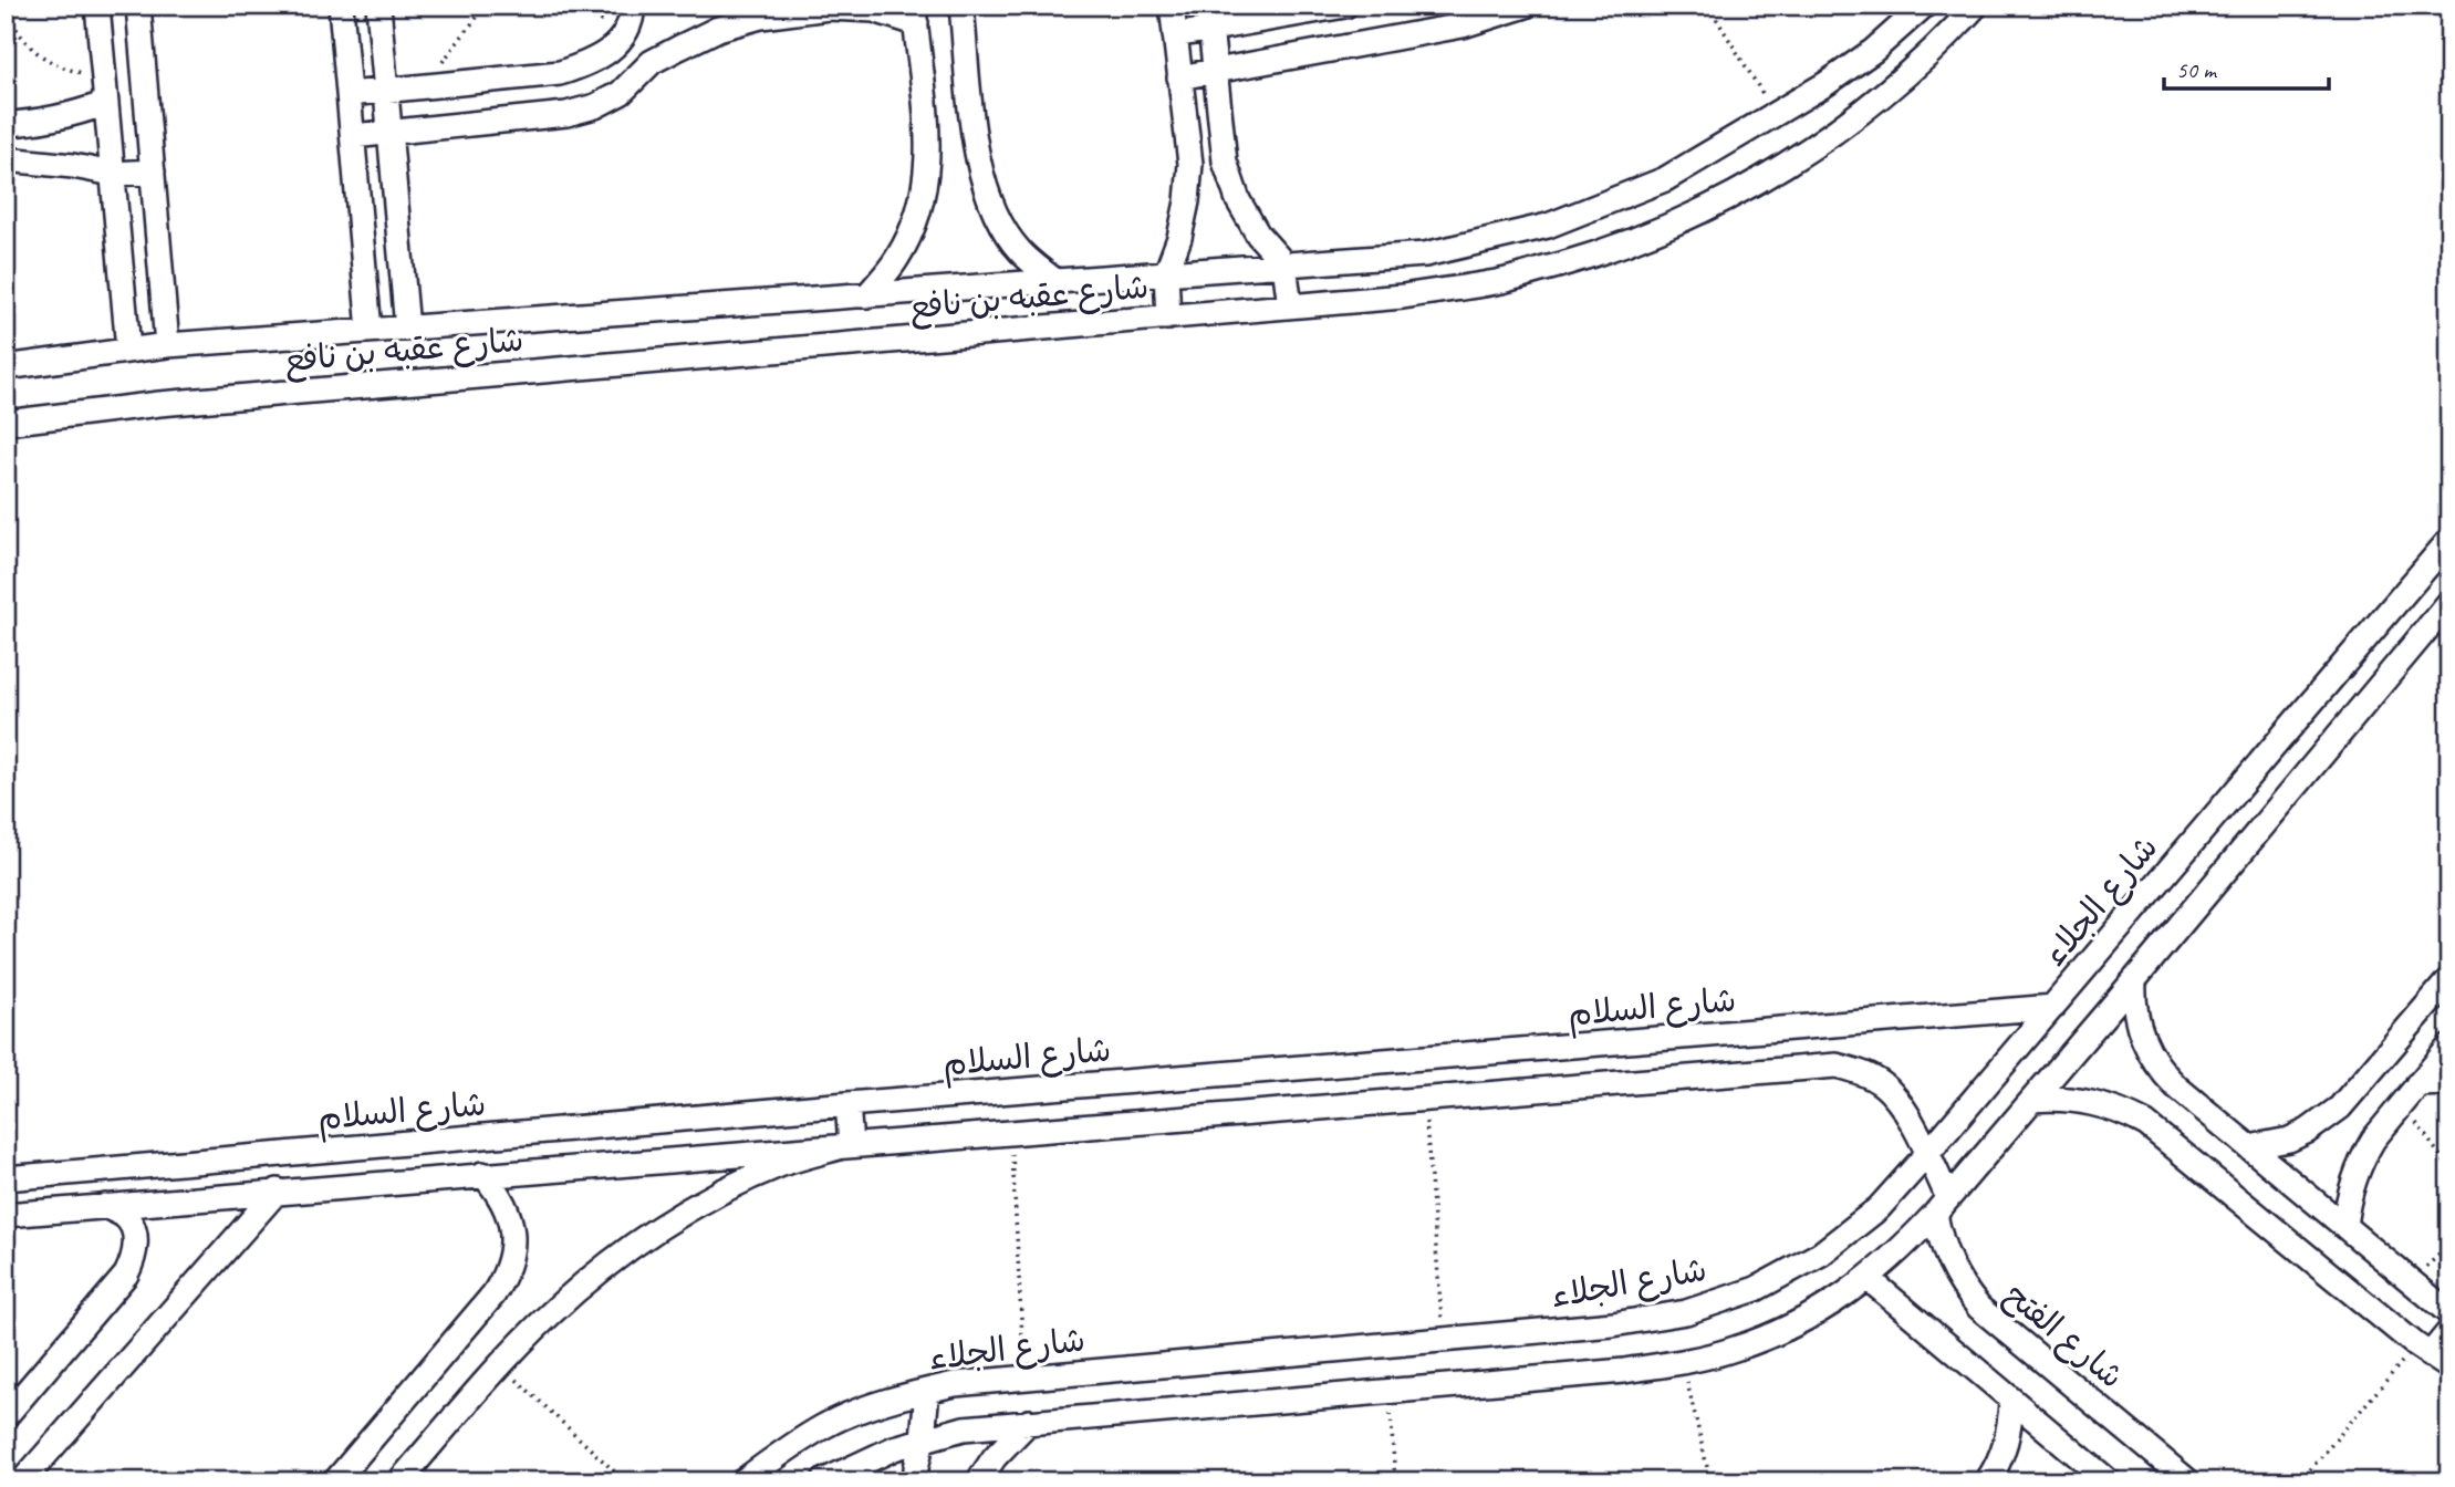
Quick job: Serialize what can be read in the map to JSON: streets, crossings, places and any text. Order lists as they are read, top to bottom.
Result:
{
  "streets": {
    "street": [
      "شارع عقبه بن نافع",
      "شارع الجلاء",
      "شارع السلام",
      "شارع الفتح"
    ]
  },
  "crossings": [
    ["شارع الجلاء", "شارع السلام"],
    ["شارع الجلاء", "شارع الفتح"],
    ["شارع السلام", "شارع الفتح"]
  ],
  "scale_bar": "50 m"
}
